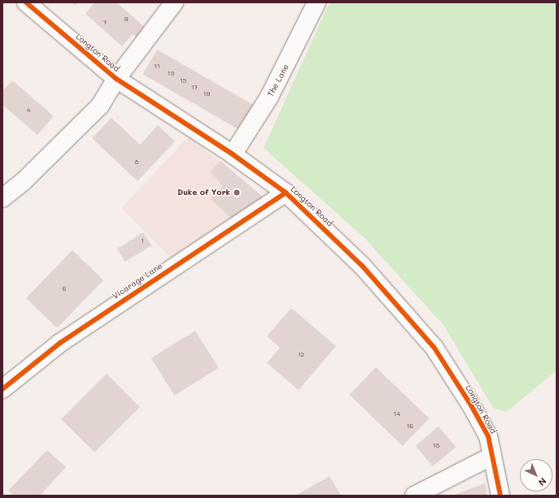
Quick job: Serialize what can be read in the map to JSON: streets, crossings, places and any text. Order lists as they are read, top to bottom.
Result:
{
  "streets": {
    "street": ["Longton Road", "The Lane", "Vicarage Lane"]
  },
  "crossings": [
    ["Longton Road", "The Lane"],
    ["Longton Road", "Vicarage Lane"]
  ],
  "places": ["Duke of York"],
  "house_numbers": [
    "9",
    "7",
    "11",
    "13",
    "15",
    "17",
    "19",
    "4",
    "8",
    "1",
    "6",
    "12",
    "14",
    "16",
    "18"
  ],
  "north": "bottom right"
}
